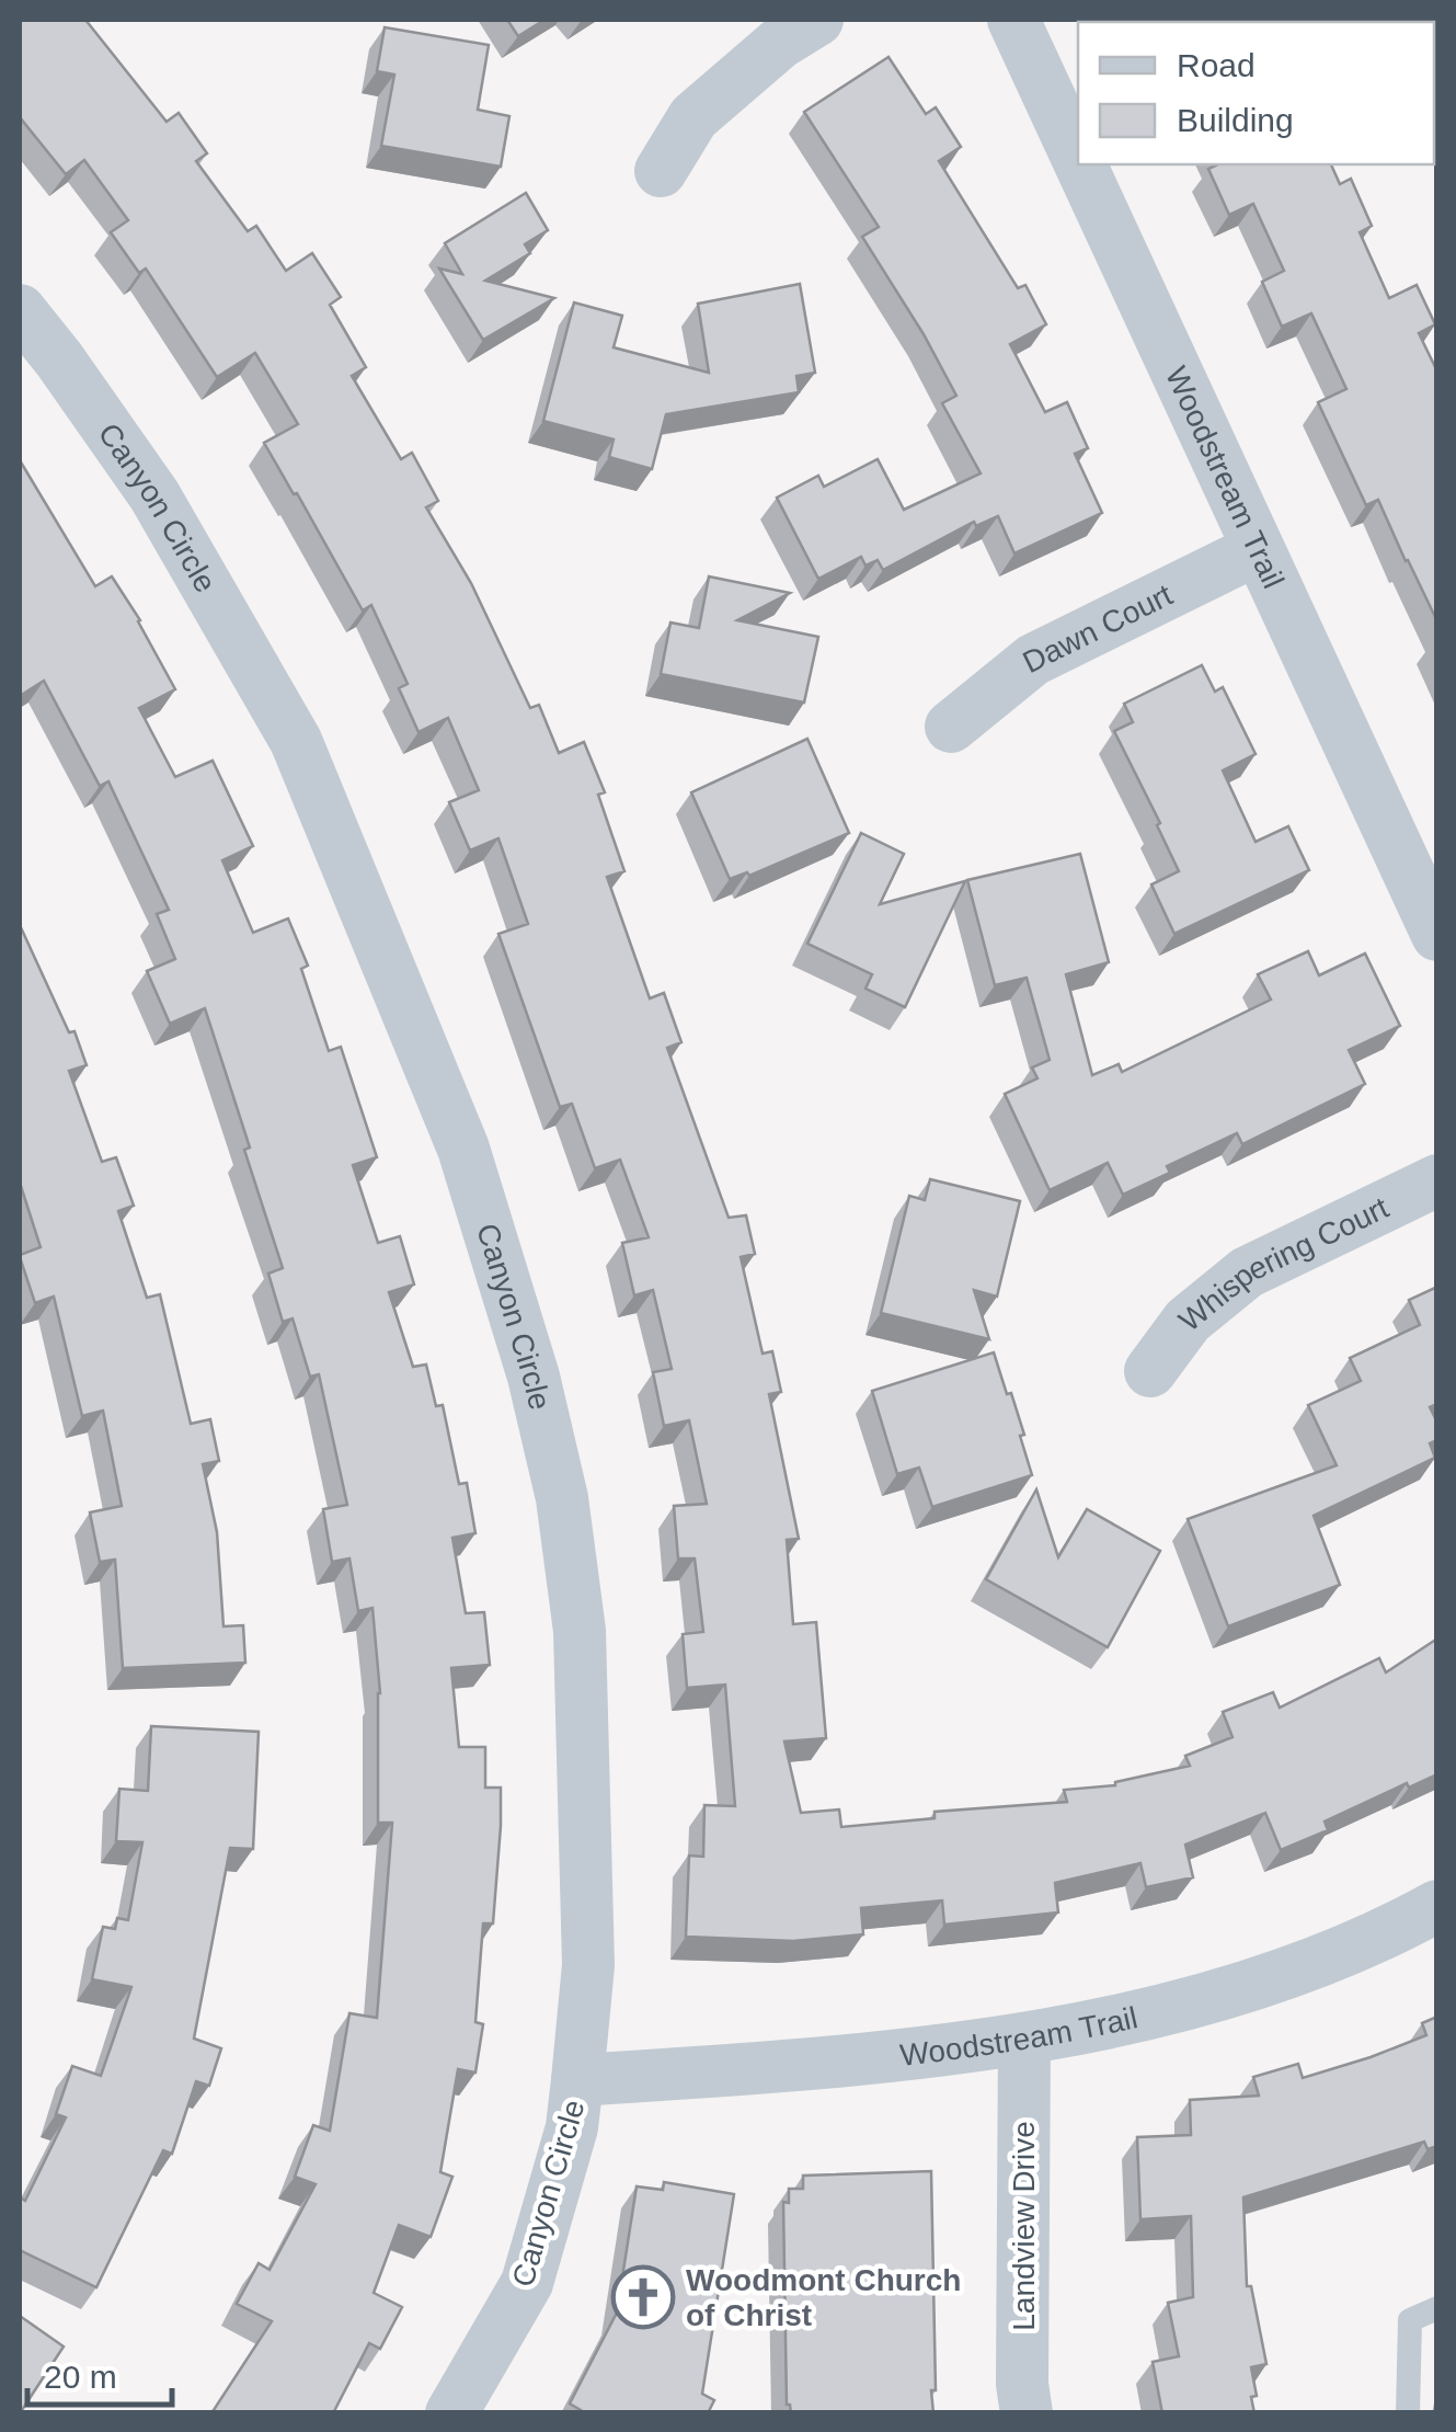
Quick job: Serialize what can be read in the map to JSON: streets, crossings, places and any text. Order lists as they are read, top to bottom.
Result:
{
  "streets": {
    "street": [
      "Woodstream Trail",
      "Canyon Circle",
      "Dawn Court",
      "Whispering Court",
      "Landview Drive"
    ]
  },
  "crossings": [
    ["Woodstream Trail", "Canyon Circle"],
    ["Woodstream Trail", "Dawn Court"],
    ["Woodstream Trail", "Landview Drive"]
  ],
  "places": {
    "church": ["Woodmont Church of Christ"]
  },
  "legend": ["Road", "Building"],
  "scale_bar": "20 m"
}
